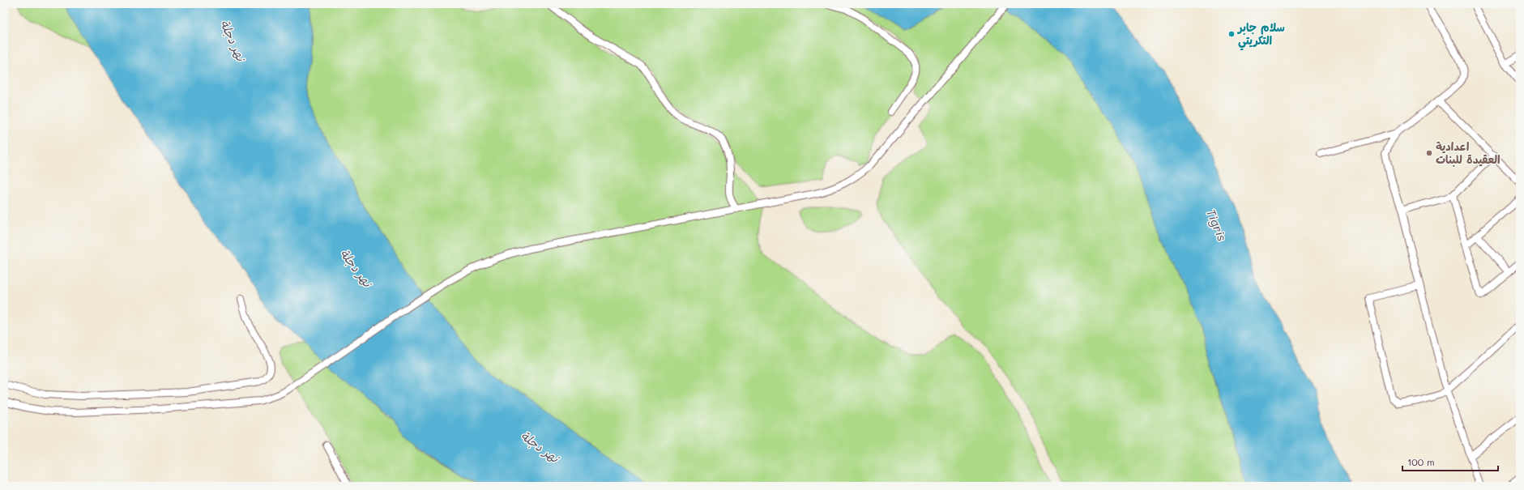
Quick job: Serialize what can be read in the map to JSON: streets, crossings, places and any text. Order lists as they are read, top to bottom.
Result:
{
  "water": ["نهر دجلة", "Tigris"],
  "places": ["سلام جابر التكريتي", "اعدادية العقيدة للبنات"],
  "scale_bar": "100 m"
}
